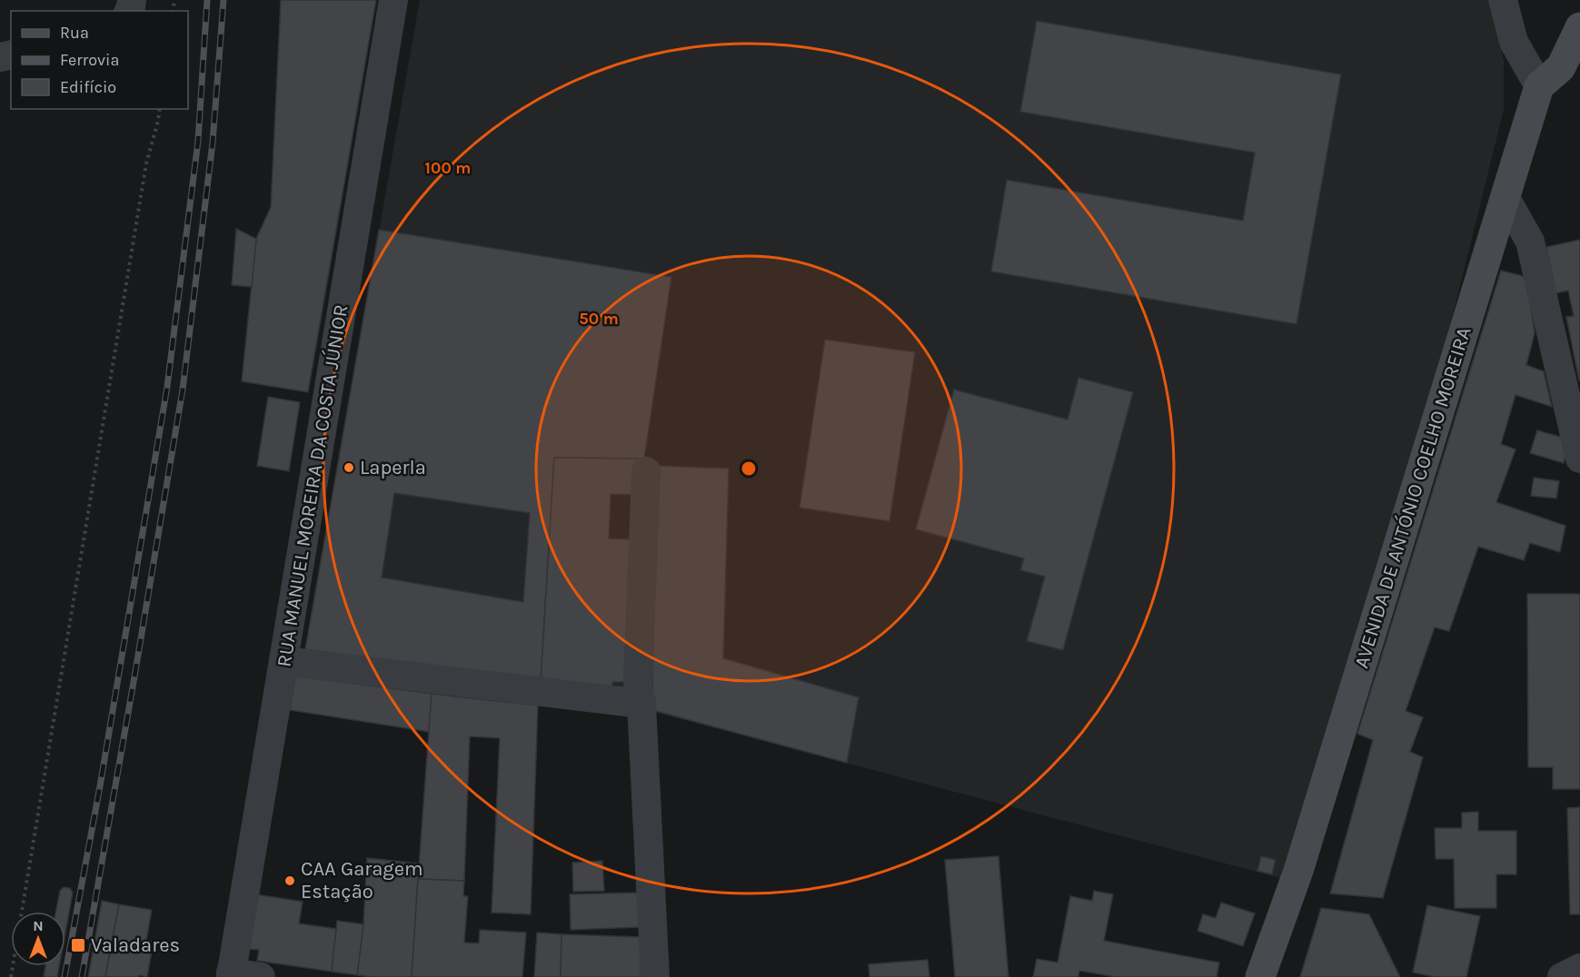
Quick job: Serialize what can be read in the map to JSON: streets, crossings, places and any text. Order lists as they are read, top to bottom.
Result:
{
  "streets": {
    "main road": ["AVENIDA DE ANTÓNIO COELHO MOREIRA"],
    "street": ["RUA MANUEL MOREIRA DA COSTA JÚNIOR"]
  },
  "places": {
    "other": ["Laperla", "CAA Garagem Estação"],
    "transit": ["Valadares"]
  },
  "legend": ["Rua", "Ferrovia", "Edifício"],
  "north": "top",
  "rings": ["100 m", "50 m"]
}
